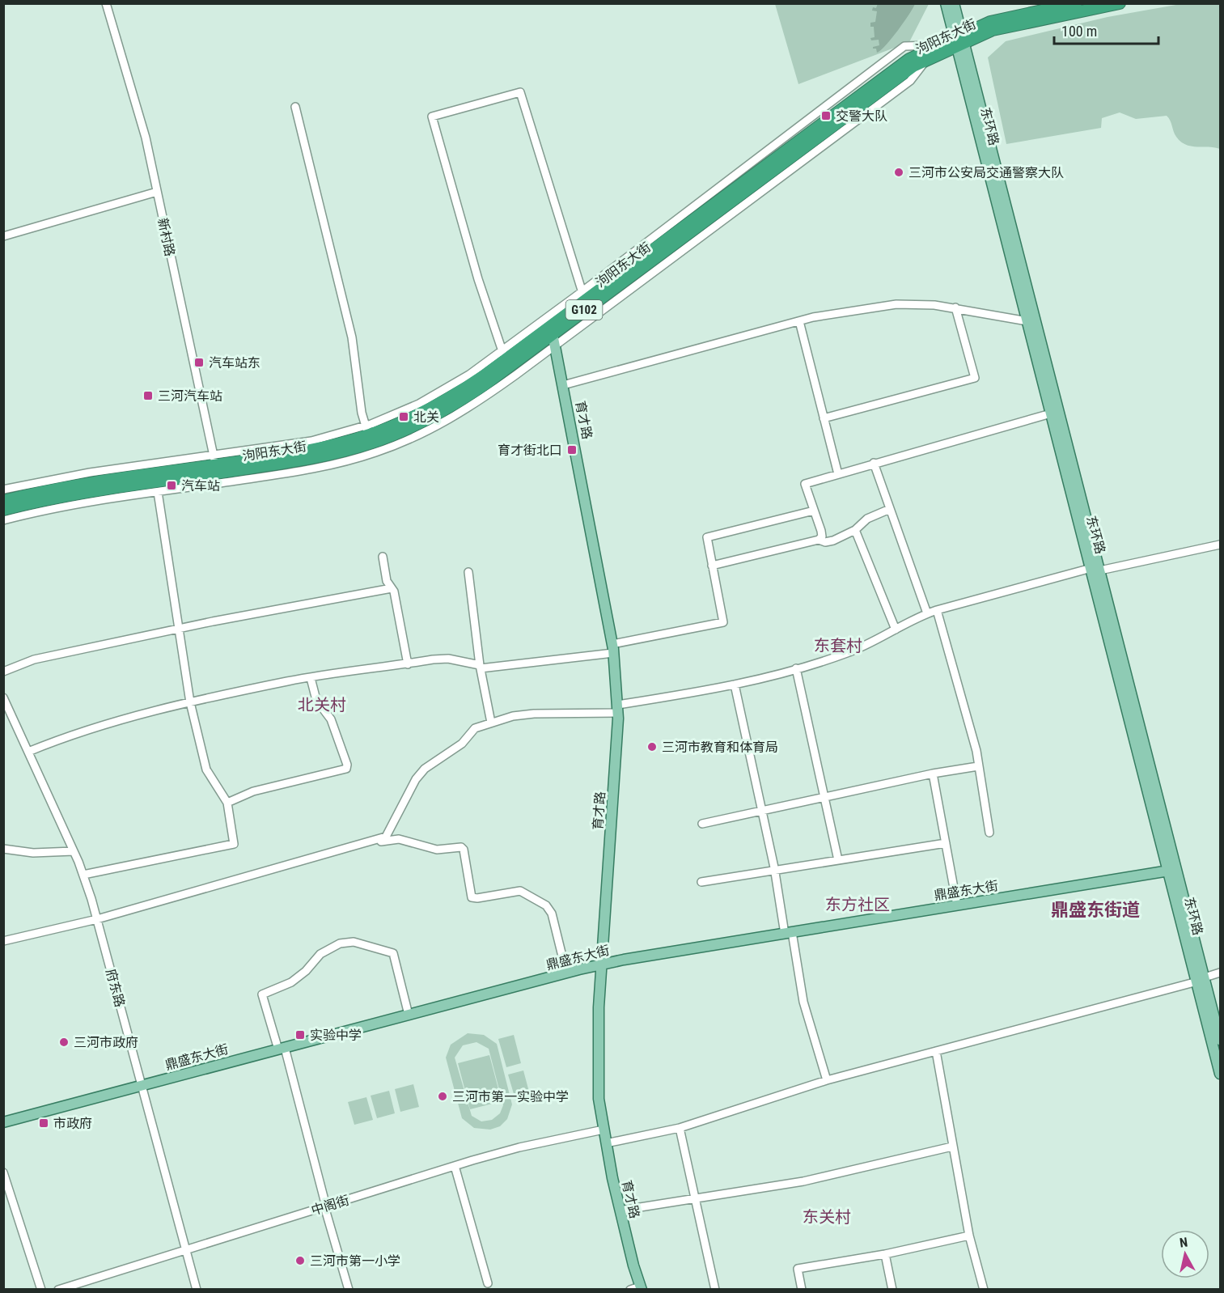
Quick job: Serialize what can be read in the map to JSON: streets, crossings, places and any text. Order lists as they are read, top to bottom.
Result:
{
  "streets": {
    "highway": ["泃阳东大街", "G102"],
    "main road": ["东环路", "育才路", "鼎盛东大街"],
    "street": ["新村路", "府东路", "中阁街"]
  },
  "crossings": [
    ["泃阳东大街", "东环路"],
    ["泃阳东大街", "新村路"],
    ["泃阳东大街", "育才路"],
    ["东环路", "鼎盛东大街"],
    ["育才路", "鼎盛东大街"],
    ["育才路", "中阁街"],
    ["鼎盛东大街", "府东路"],
    ["府东路", "中阁街"]
  ],
  "districts": [
    "东套村",
    "北关村",
    "东方社区",
    "鼎盛东街道",
    "东关村"
  ],
  "places": {
    "transit": [
      "交警大队",
      "汽车站东",
      "三河汽车站",
      "北关",
      "育才街北口",
      "汽车站",
      "实验中学",
      "市政府"
    ],
    "other": [
      "三河市公安局交通警察大队",
      "三河市教育和体育局",
      "三河市政府",
      "三河市第一实验中学",
      "三河市第一小学"
    ]
  },
  "scale_bar": "100 m",
  "north": "top"
}
